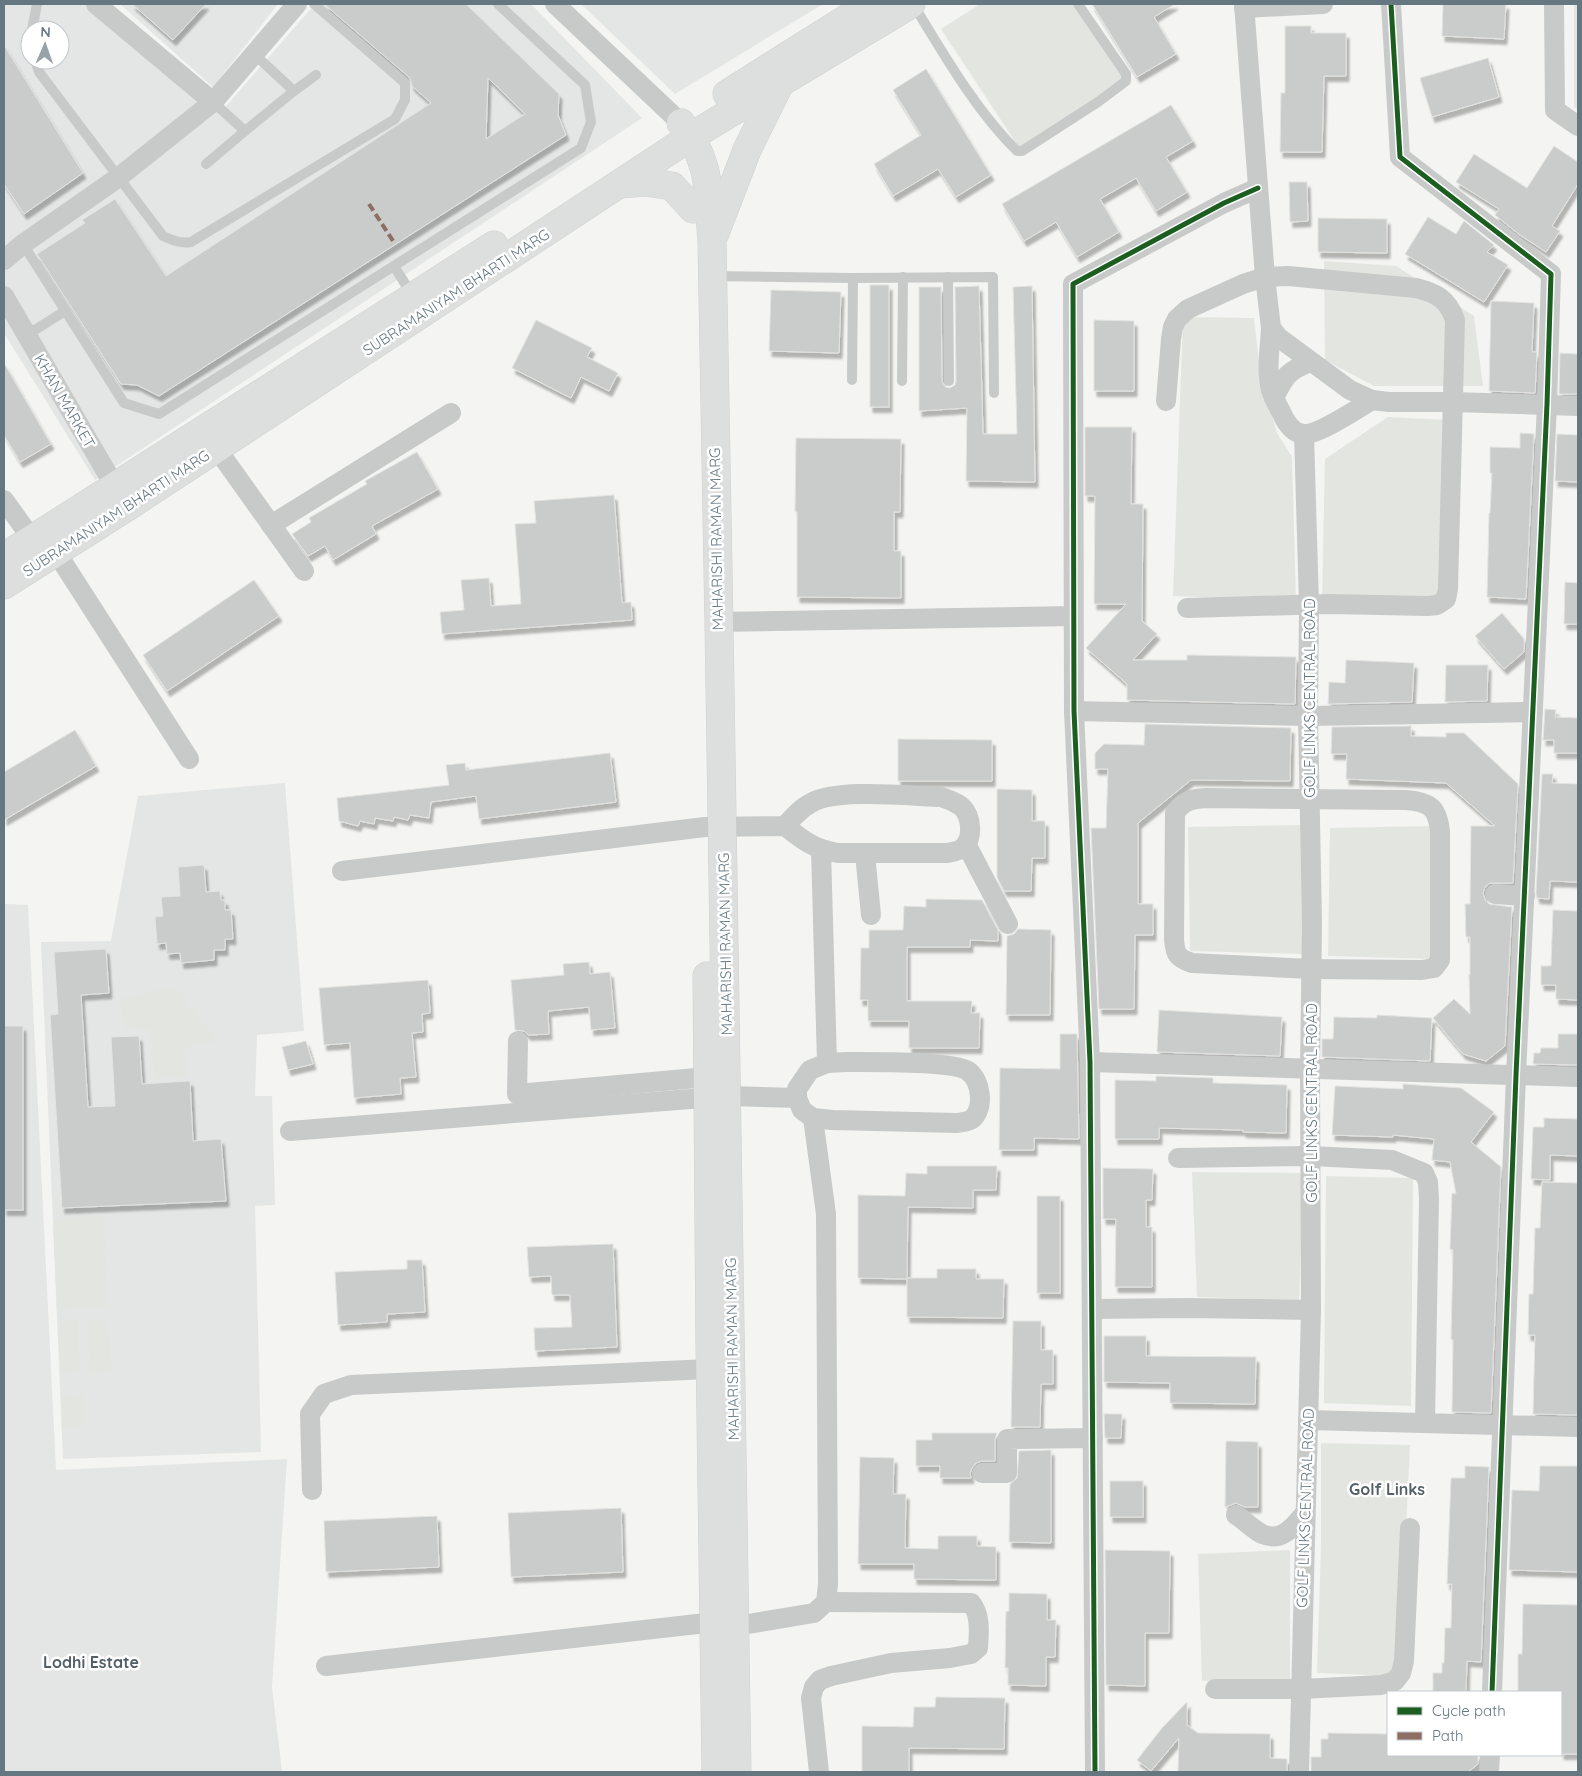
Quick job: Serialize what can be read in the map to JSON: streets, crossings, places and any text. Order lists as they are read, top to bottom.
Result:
{
  "streets": {
    "main road": ["SUBRAMANIYAM BHARTI MARG", "MAHARISHI RAMAN MARG"],
    "street": ["KHAN MARKET", "GOLF LINKS CENTRAL ROAD"]
  },
  "crossings": [
    ["SUBRAMANIYAM BHARTI MARG", "KHAN MARKET"],
    ["SUBRAMANIYAM BHARTI MARG", "MAHARISHI RAMAN MARG"]
  ],
  "districts": ["Golf Links", "Lodhi Estate"],
  "legend": ["Cycle path", "Path"],
  "north": "top"
}
